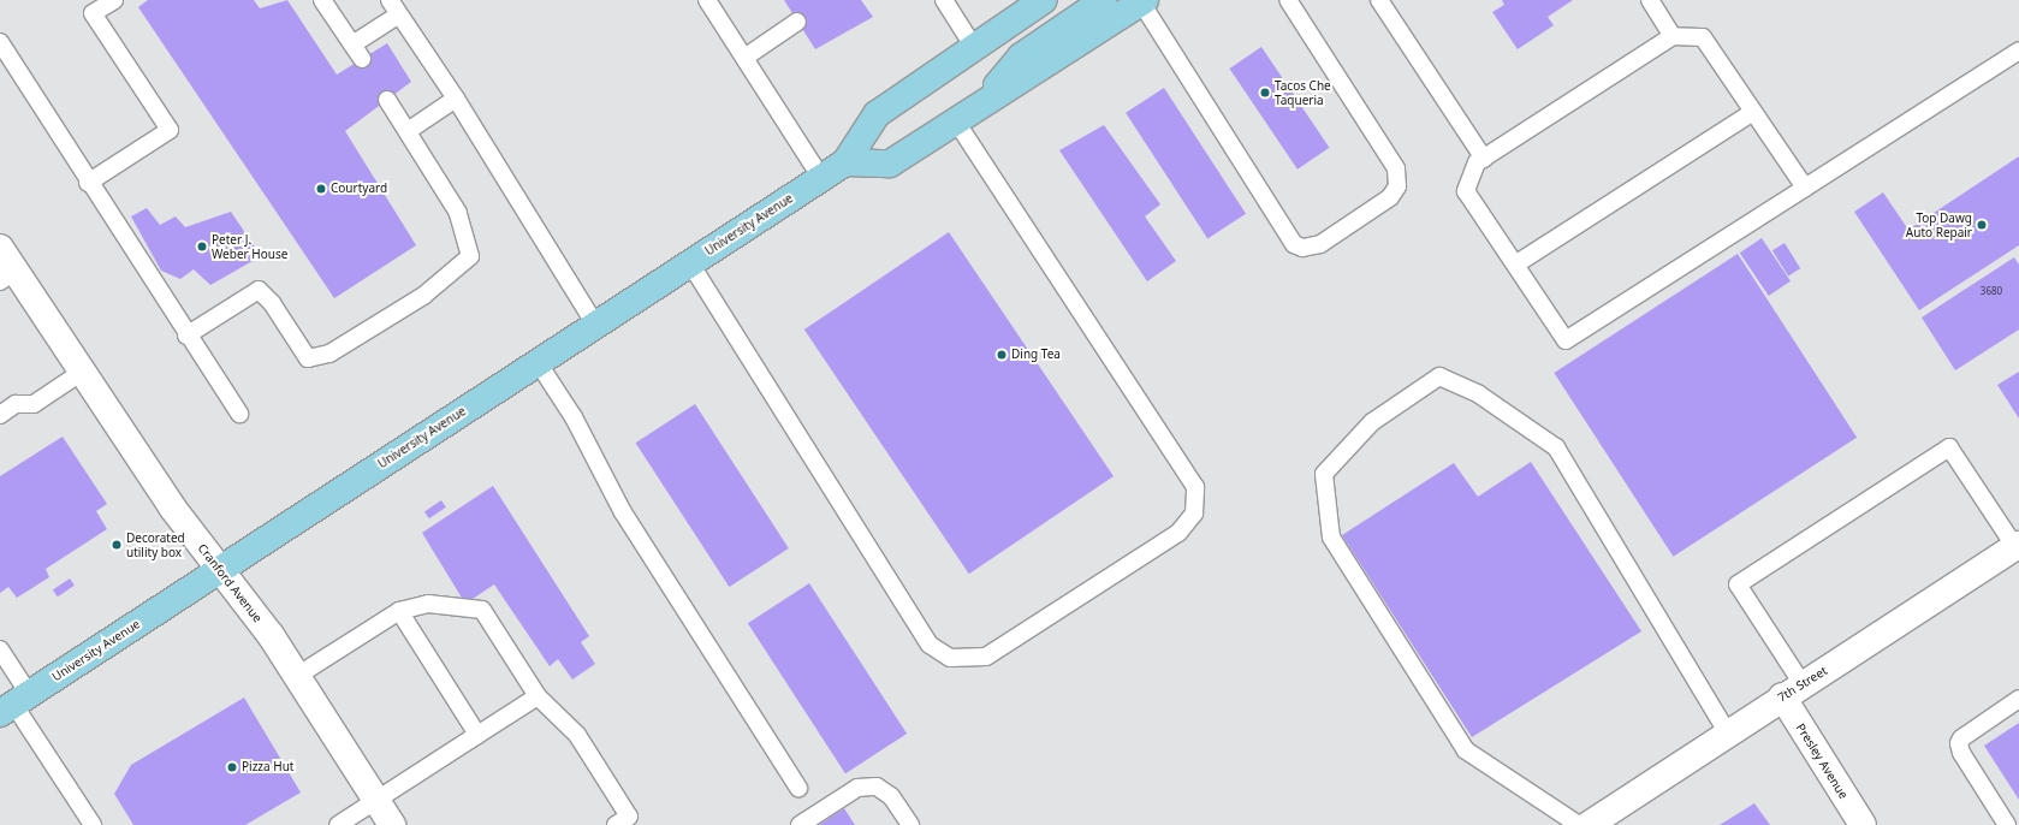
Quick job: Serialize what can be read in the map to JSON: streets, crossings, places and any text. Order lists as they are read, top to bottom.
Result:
{
  "streets": {
    "main road": ["University Avenue"],
    "street": ["Cranford Avenue", "7th Street", "Presley Avenue"]
  },
  "crossings": [
    ["University Avenue", "Cranford Avenue"],
    ["7th Street", "Presley Avenue"]
  ],
  "places": [
    "Tacos Che Taqueria",
    "Courtyard",
    "Top Dawg Auto Repair",
    "Peter J. Weber House",
    "Ding Tea",
    "Decorated utility box",
    "Pizza Hut"
  ],
  "house_numbers": ["3680"]
}
